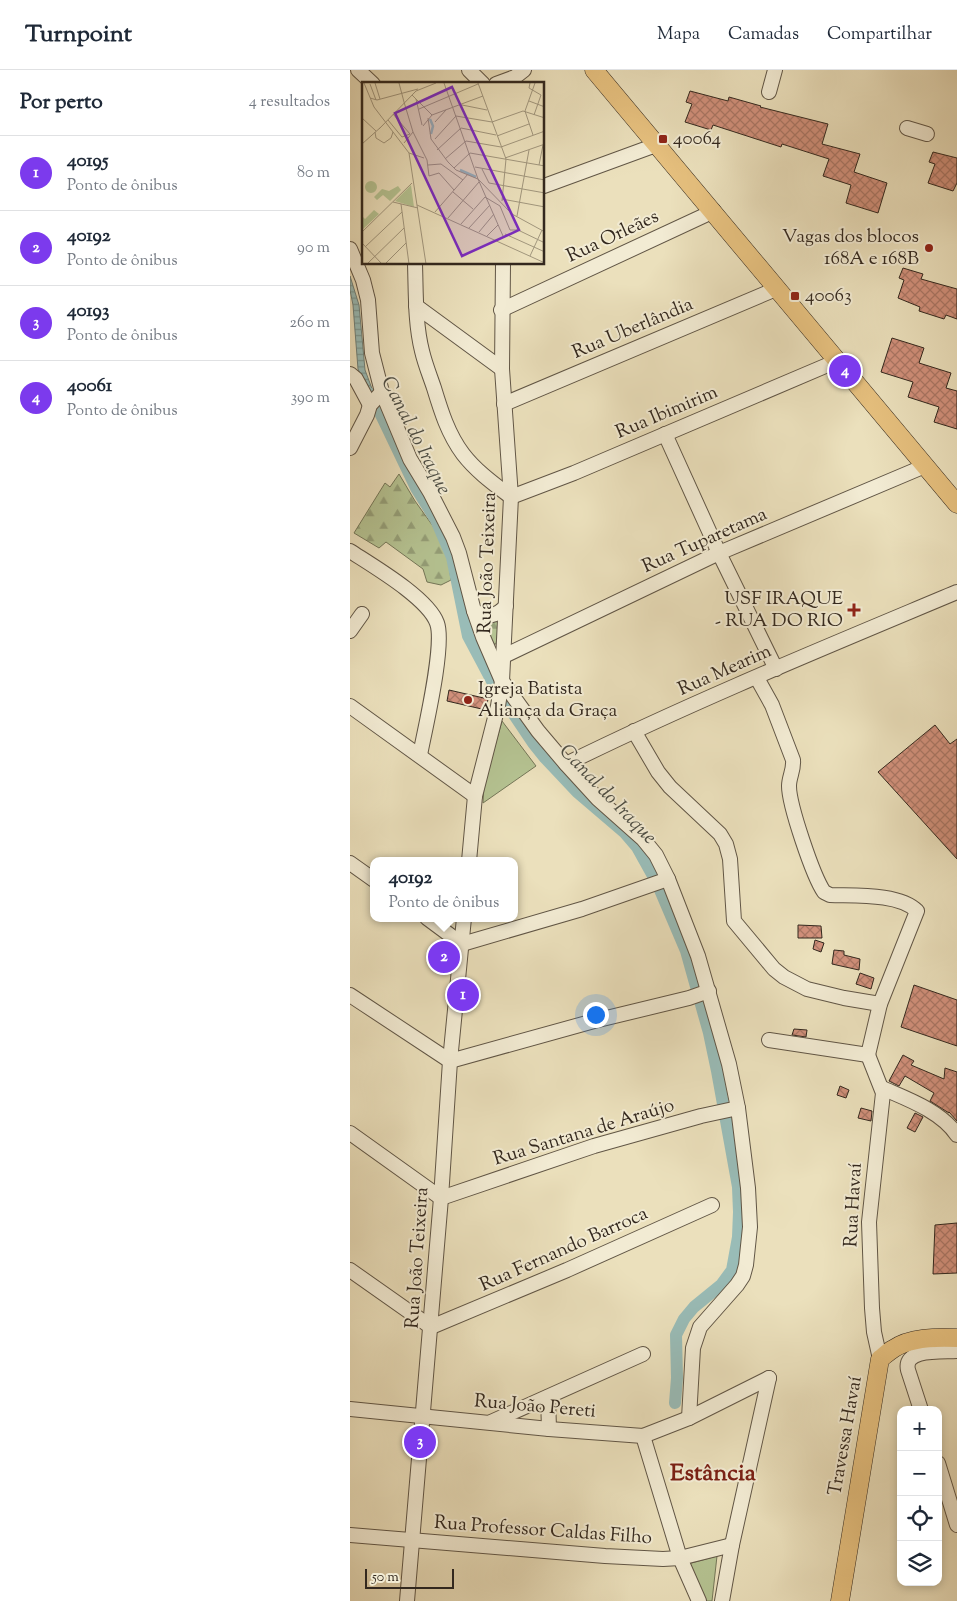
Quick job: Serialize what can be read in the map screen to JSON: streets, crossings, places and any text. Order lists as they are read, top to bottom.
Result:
{
  "streets": {
    "main road": ["Travessa Havaí"],
    "street": [
      "Rua Orleães",
      "Rua Uberlândia",
      "Rua Ibimirim",
      "Rua Tuparetama",
      "Rua João Teixeira",
      "Rua Mearim",
      "Rua Santana de Araújo",
      "Rua Havaí",
      "Rua Fernando Barroca",
      "Rua João Pereti",
      "Rua Professor Caldas Filho"
    ]
  },
  "crossings": [
    ["Rua Orleães", "Rua João Teixeira"],
    ["Rua Uberlândia", "Rua João Teixeira"],
    ["Rua Ibimirim", "Rua João Teixeira"],
    ["Rua Tuparetama", "Rua João Teixeira"],
    ["Rua João Teixeira", "Rua Santana de Araújo"],
    ["Rua João Teixeira", "Rua Fernando Barroca"],
    ["Rua João Teixeira", "Rua João Pereti"],
    ["Rua João Teixeira", "Rua Professor Caldas Filho"],
    ["Rua Havaí", "Travessa Havaí"]
  ],
  "districts": ["Estância"],
  "water": ["Canal do Iraque"],
  "places": {
    "transit": ["40064", "40063"],
    "other": ["Vagas dos blocos 168A e 168B", "Igreja Batista Aliança da Graça"],
    "health": ["USF IRAQUE - RUA DO RIO"]
  },
  "scale_bar": "50 m",
  "page": {
    "header": "Turnpoint",
    "nav": ["Mapa", "Camadas", "Compartilhar"],
    "heading": ["Por perto", "4 resultados"],
    "list": [
      {
        "mark": "1",
        "name": "40195",
        "note": "Ponto de ônibus",
        "value": "80 m"
      },
      {
        "mark": "2",
        "name": "40192",
        "note": "Ponto de ônibus",
        "value": "90 m"
      },
      {
        "mark": "3",
        "name": "40193",
        "note": "Ponto de ônibus",
        "value": "260 m"
      },
      {
        "mark": "4",
        "name": "40061",
        "note": "Ponto de ônibus",
        "value": "390 m"
      }
    ],
    "pins": [
      "4",
      "2",
      "1",
      "3"
    ],
    "popup": ["40192", "Ponto de ônibus"],
    "map_buttons": ["+", "−"],
    "scale": "50 m"
  }
}
